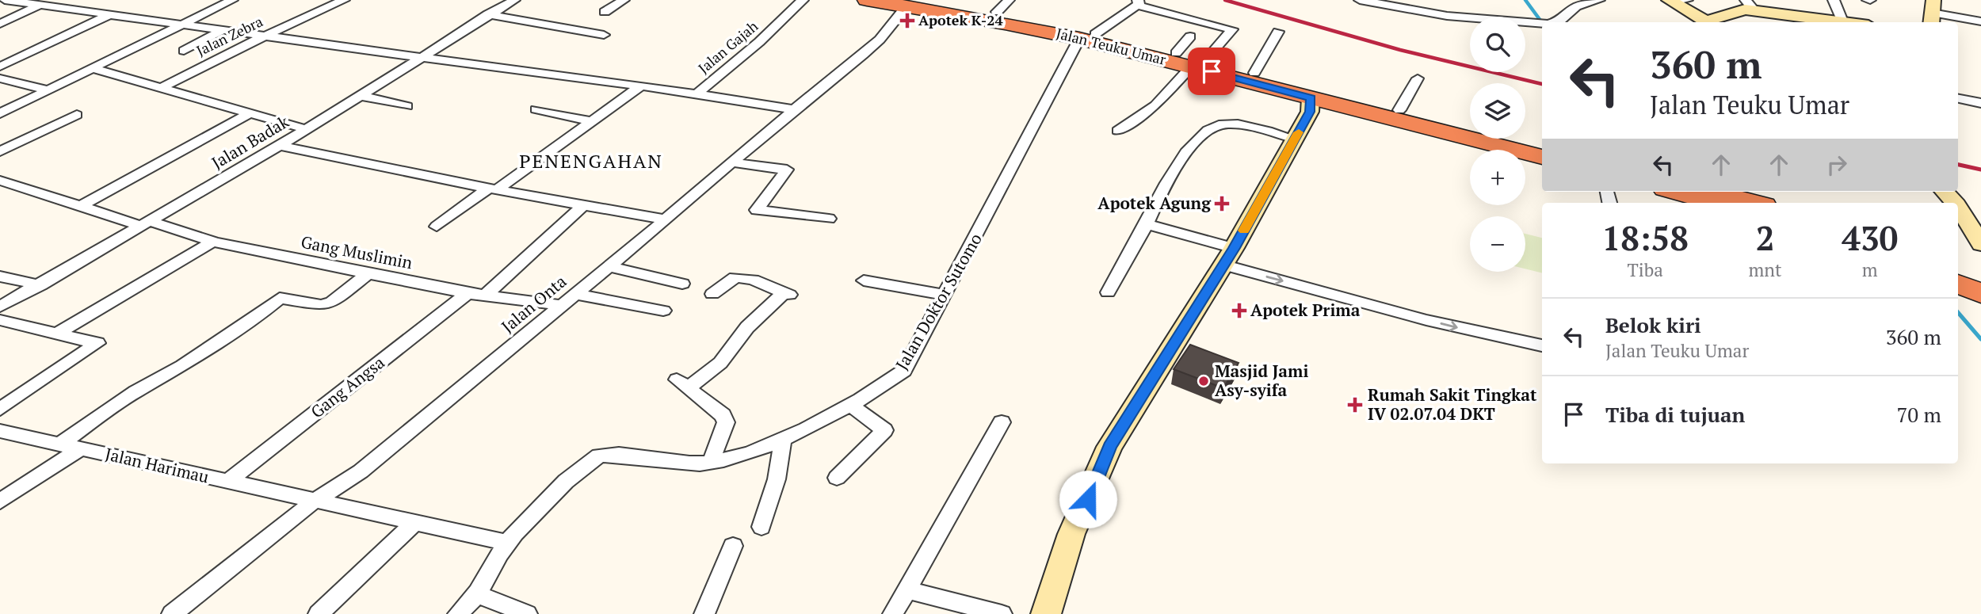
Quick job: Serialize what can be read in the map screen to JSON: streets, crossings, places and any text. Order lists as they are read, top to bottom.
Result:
{
  "streets": {
    "highway": ["Jalan Teuku Umar"],
    "street": [
      "Jalan Zebra",
      "Jalan Gajah",
      "Jalan Badak",
      "Gang Muslimin",
      "Jalan Doktor Sutomo",
      "Jalan Onta",
      "Gang Angsa",
      "Jalan Harimau"
    ]
  },
  "crossings": [
    ["Jalan Teuku Umar", "Jalan Doktor Sutomo"],
    ["Jalan Teuku Umar", "Jalan Onta"],
    ["Jalan Badak", "Gang Muslimin"],
    ["Gang Muslimin", "Jalan Onta"],
    ["Gang Muslimin", "Gang Angsa"],
    ["Jalan Doktor Sutomo", "Jalan Harimau"],
    ["Jalan Onta", "Jalan Harimau"],
    ["Gang Angsa", "Jalan Harimau"]
  ],
  "districts": ["PENENGAHAN"],
  "places": {
    "health": [
      "Apotek K-24",
      "Apotek Agung",
      "Apotek Prima",
      "Rumah Sakit Tingkat IV 02.07.04 DKT"
    ],
    "other": ["Masjid Jami Asy-syifa"]
  },
  "page": {
    "map_buttons": ["+", "−"],
    "turn": ["360 m", "Jalan Teuku Umar"],
    "eta": [
      "18:58",
      "Tiba",
      "2",
      "mnt",
      "430",
      "m"
    ],
    "list": [
      {
        "name": "Belok kiri",
        "note": "Jalan Teuku Umar",
        "value": "360 m"
      },
      {
        "name": "Tiba di tujuan",
        "value": "70 m"
      }
    ]
  }
}
